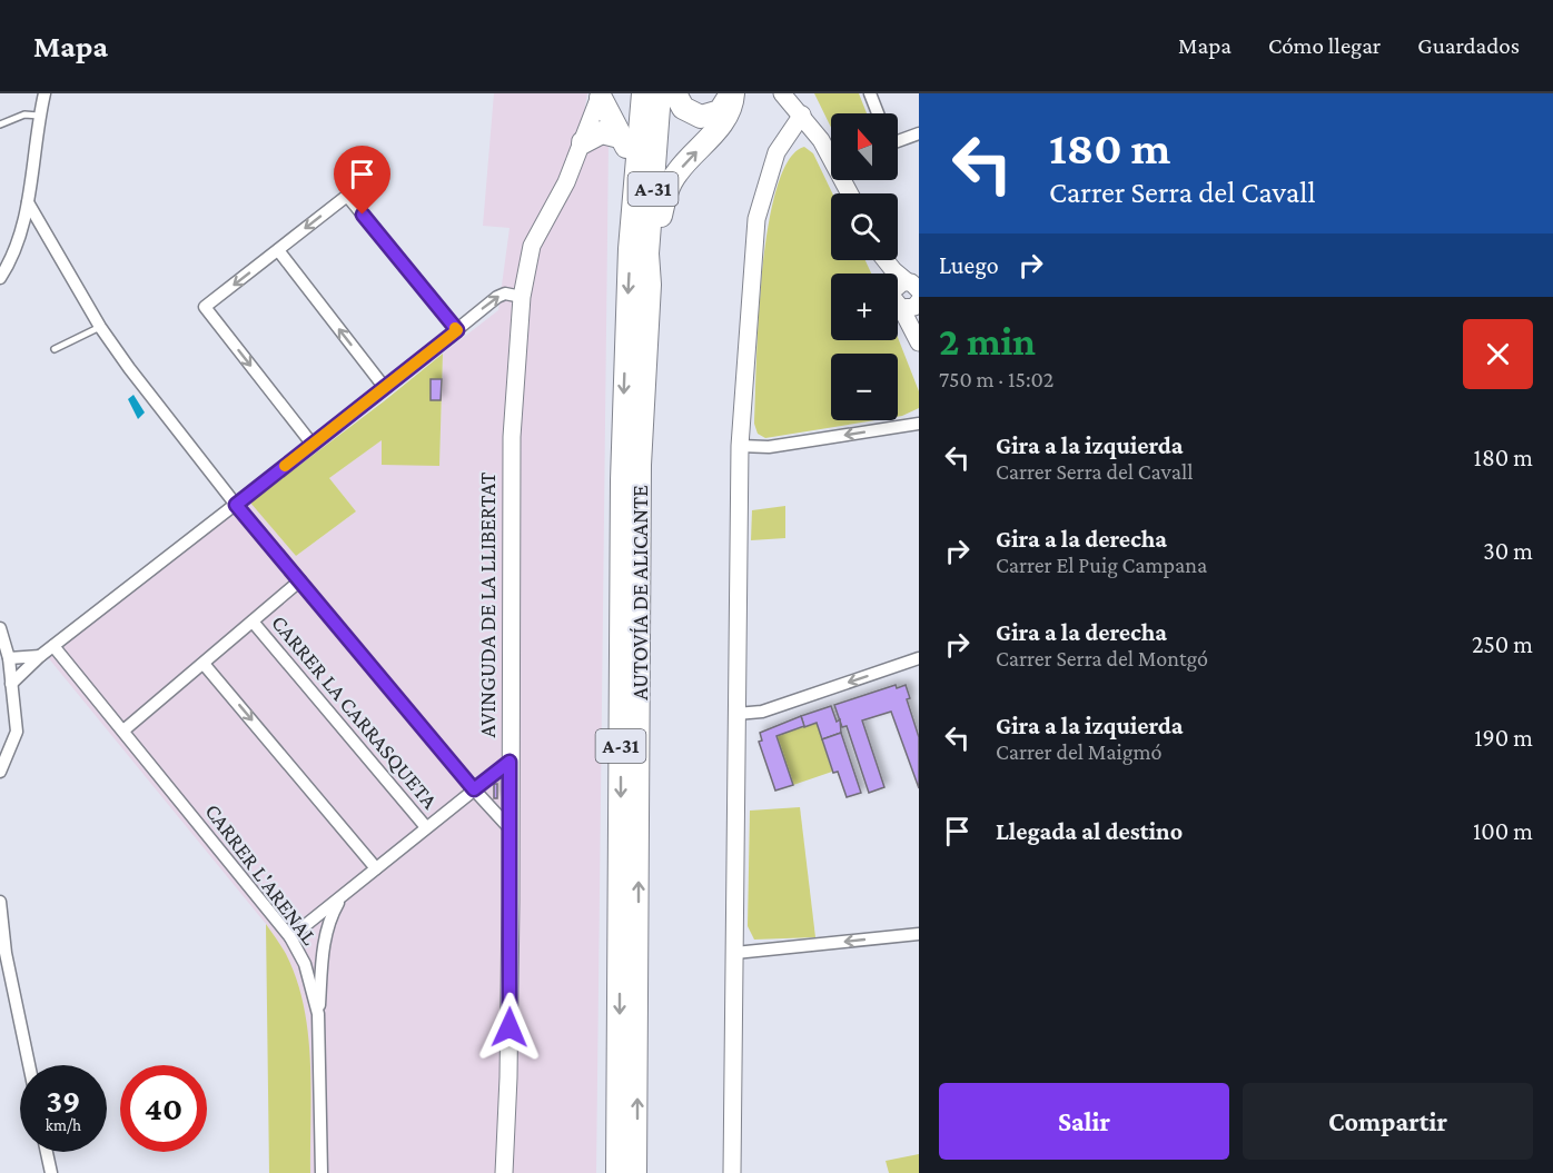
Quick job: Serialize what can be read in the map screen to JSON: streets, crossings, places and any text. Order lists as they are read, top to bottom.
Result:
{
  "streets": {
    "highway": ["A-31", "AUTOVÍA DE ALICANTE"],
    "street": ["AVINGUDA DE LA LLIBERTAT", "CARRER LA CARRASQUETA", "CARRER L'ARENAL"]
  },
  "north": "top",
  "page": {
    "header": "Mapa",
    "nav": ["Mapa", "Cómo llegar", "Guardados"],
    "turn": ["180 m", "Carrer Serra del Cavall"],
    "map_buttons": ["+", "−"],
    "then": "Luego",
    "heading": ["2 min", "750 m · 15:02"],
    "list": [
      {
        "name": "Gira a la izquierda",
        "note": "Carrer Serra del Cavall",
        "value": "180 m"
      },
      {
        "name": "Gira a la derecha",
        "note": "Carrer El Puig Campana",
        "value": "30 m"
      },
      {
        "name": "Gira a la derecha",
        "note": "Carrer Serra del Montgó",
        "value": "250 m"
      },
      {
        "name": "Gira a la izquierda",
        "note": "Carrer del Maigmó",
        "value": "190 m"
      },
      {
        "name": "Llegada al destino",
        "value": "100 m"
      }
    ],
    "speed": "39 km/h",
    "limit": "40",
    "buttons": ["Salir", "Compartir"]
  }
}
